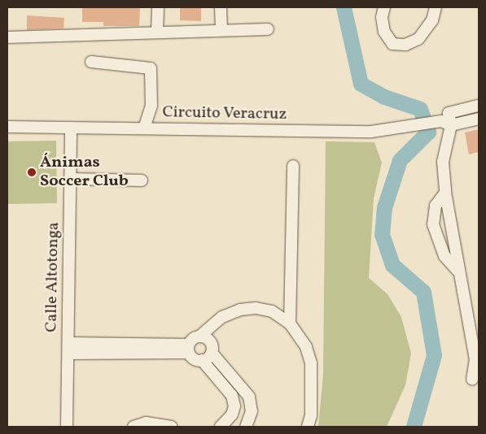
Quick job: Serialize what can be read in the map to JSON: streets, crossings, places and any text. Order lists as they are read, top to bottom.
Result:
{
  "streets": {
    "street": ["Circuito Veracruz", "Calle Altotonga"]
  },
  "crossings": [
    ["Circuito Veracruz", "Calle Altotonga"]
  ],
  "places": ["Ánimas Soccer Club"]
}
